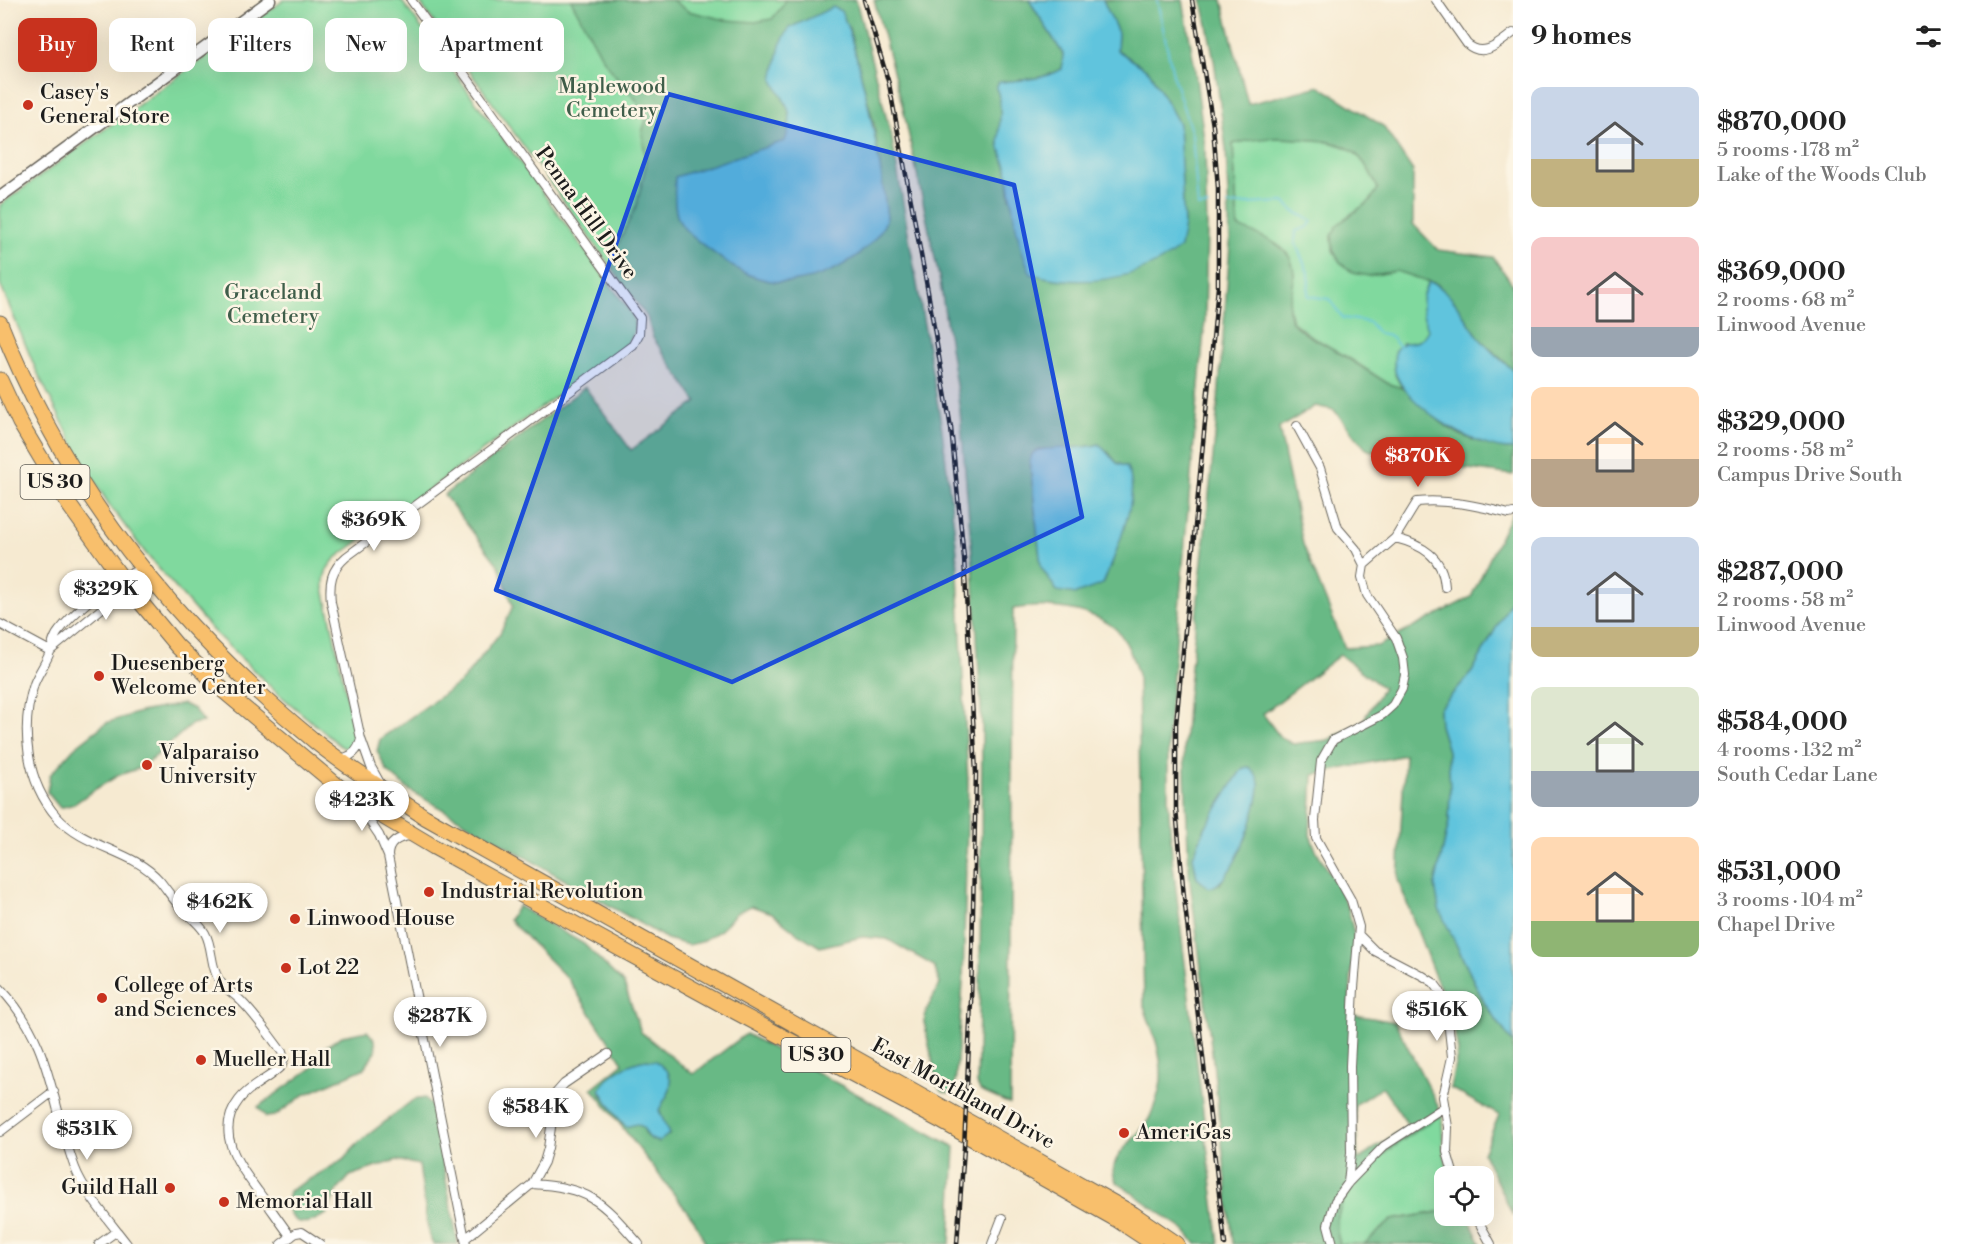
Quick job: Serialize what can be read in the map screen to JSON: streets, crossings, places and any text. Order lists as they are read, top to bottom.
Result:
{
  "streets": {
    "highway": ["US 30", "East Morthland Drive"],
    "street": ["Penna Hill Drive"]
  },
  "parks": ["Maplewood Cemetery", "Graceland Cemetery"],
  "places": [
    "Casey's General Store",
    "Duesenberg Welcome Center",
    "Valparaiso University",
    "Industrial Revolution",
    "Linwood House",
    "Lot 22",
    "College of Arts and Sciences",
    "Mueller Hall",
    "AmeriGas",
    "Guild Hall",
    "Memorial Hall"
  ],
  "page": {
    "heading": "9 homes",
    "chip": [
      "Buy",
      "Rent",
      "Filters",
      "New",
      "Apartment"
    ],
    "list": [
      {
        "name": "$870,000",
        "note": "5 rooms · 178 m² · Lake of the Woods Club"
      },
      {
        "name": "$369,000",
        "note": "2 rooms · 68 m² · Linwood Avenue"
      },
      {
        "name": "$329,000",
        "note": "2 rooms · 58 m² · Campus Drive South"
      },
      {
        "name": "$287,000",
        "note": "2 rooms · 58 m² · Linwood Avenue"
      },
      {
        "name": "$584,000",
        "note": "4 rooms · 132 m² · South Cedar Lane"
      },
      {
        "name": "$531,000",
        "note": "3 rooms · 104 m² · Chapel Drive"
      }
    ],
    "price": [
      "$870K",
      "$369K",
      "$329K",
      "$423K",
      "$462K",
      "$516K",
      "$287K",
      "$584K",
      "$531K"
    ]
  }
}
